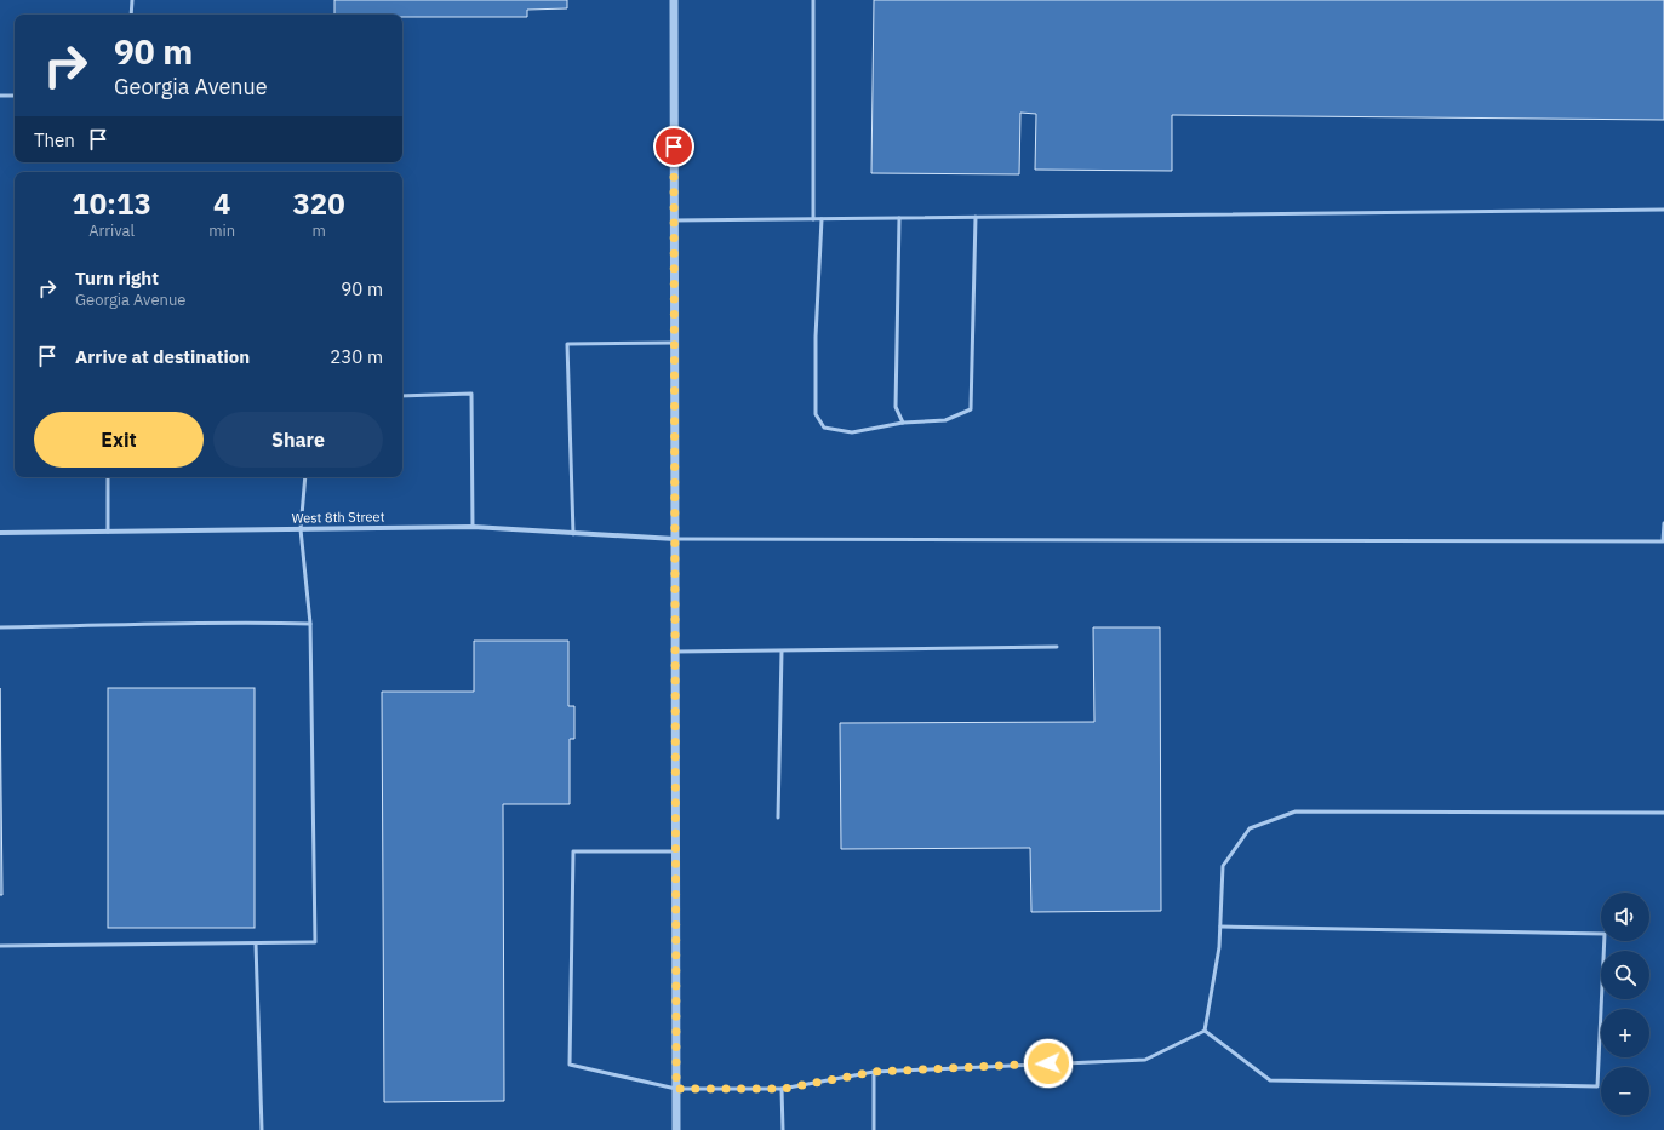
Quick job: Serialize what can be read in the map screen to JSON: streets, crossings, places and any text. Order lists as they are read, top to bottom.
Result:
{
  "streets": {
    "street": ["West 8th Street"]
  },
  "page": {
    "turn": ["90 m", "Georgia Avenue"],
    "then": "Then",
    "eta": [
      "10:13",
      "Arrival",
      "4",
      "min",
      "320",
      "m"
    ],
    "list": [
      {
        "name": "Turn right",
        "note": "Georgia Avenue",
        "value": "90 m"
      },
      {
        "name": "Arrive at destination",
        "value": "230 m"
      }
    ],
    "buttons": ["Exit", "Share"],
    "map_buttons": ["+", "−"]
  }
}
